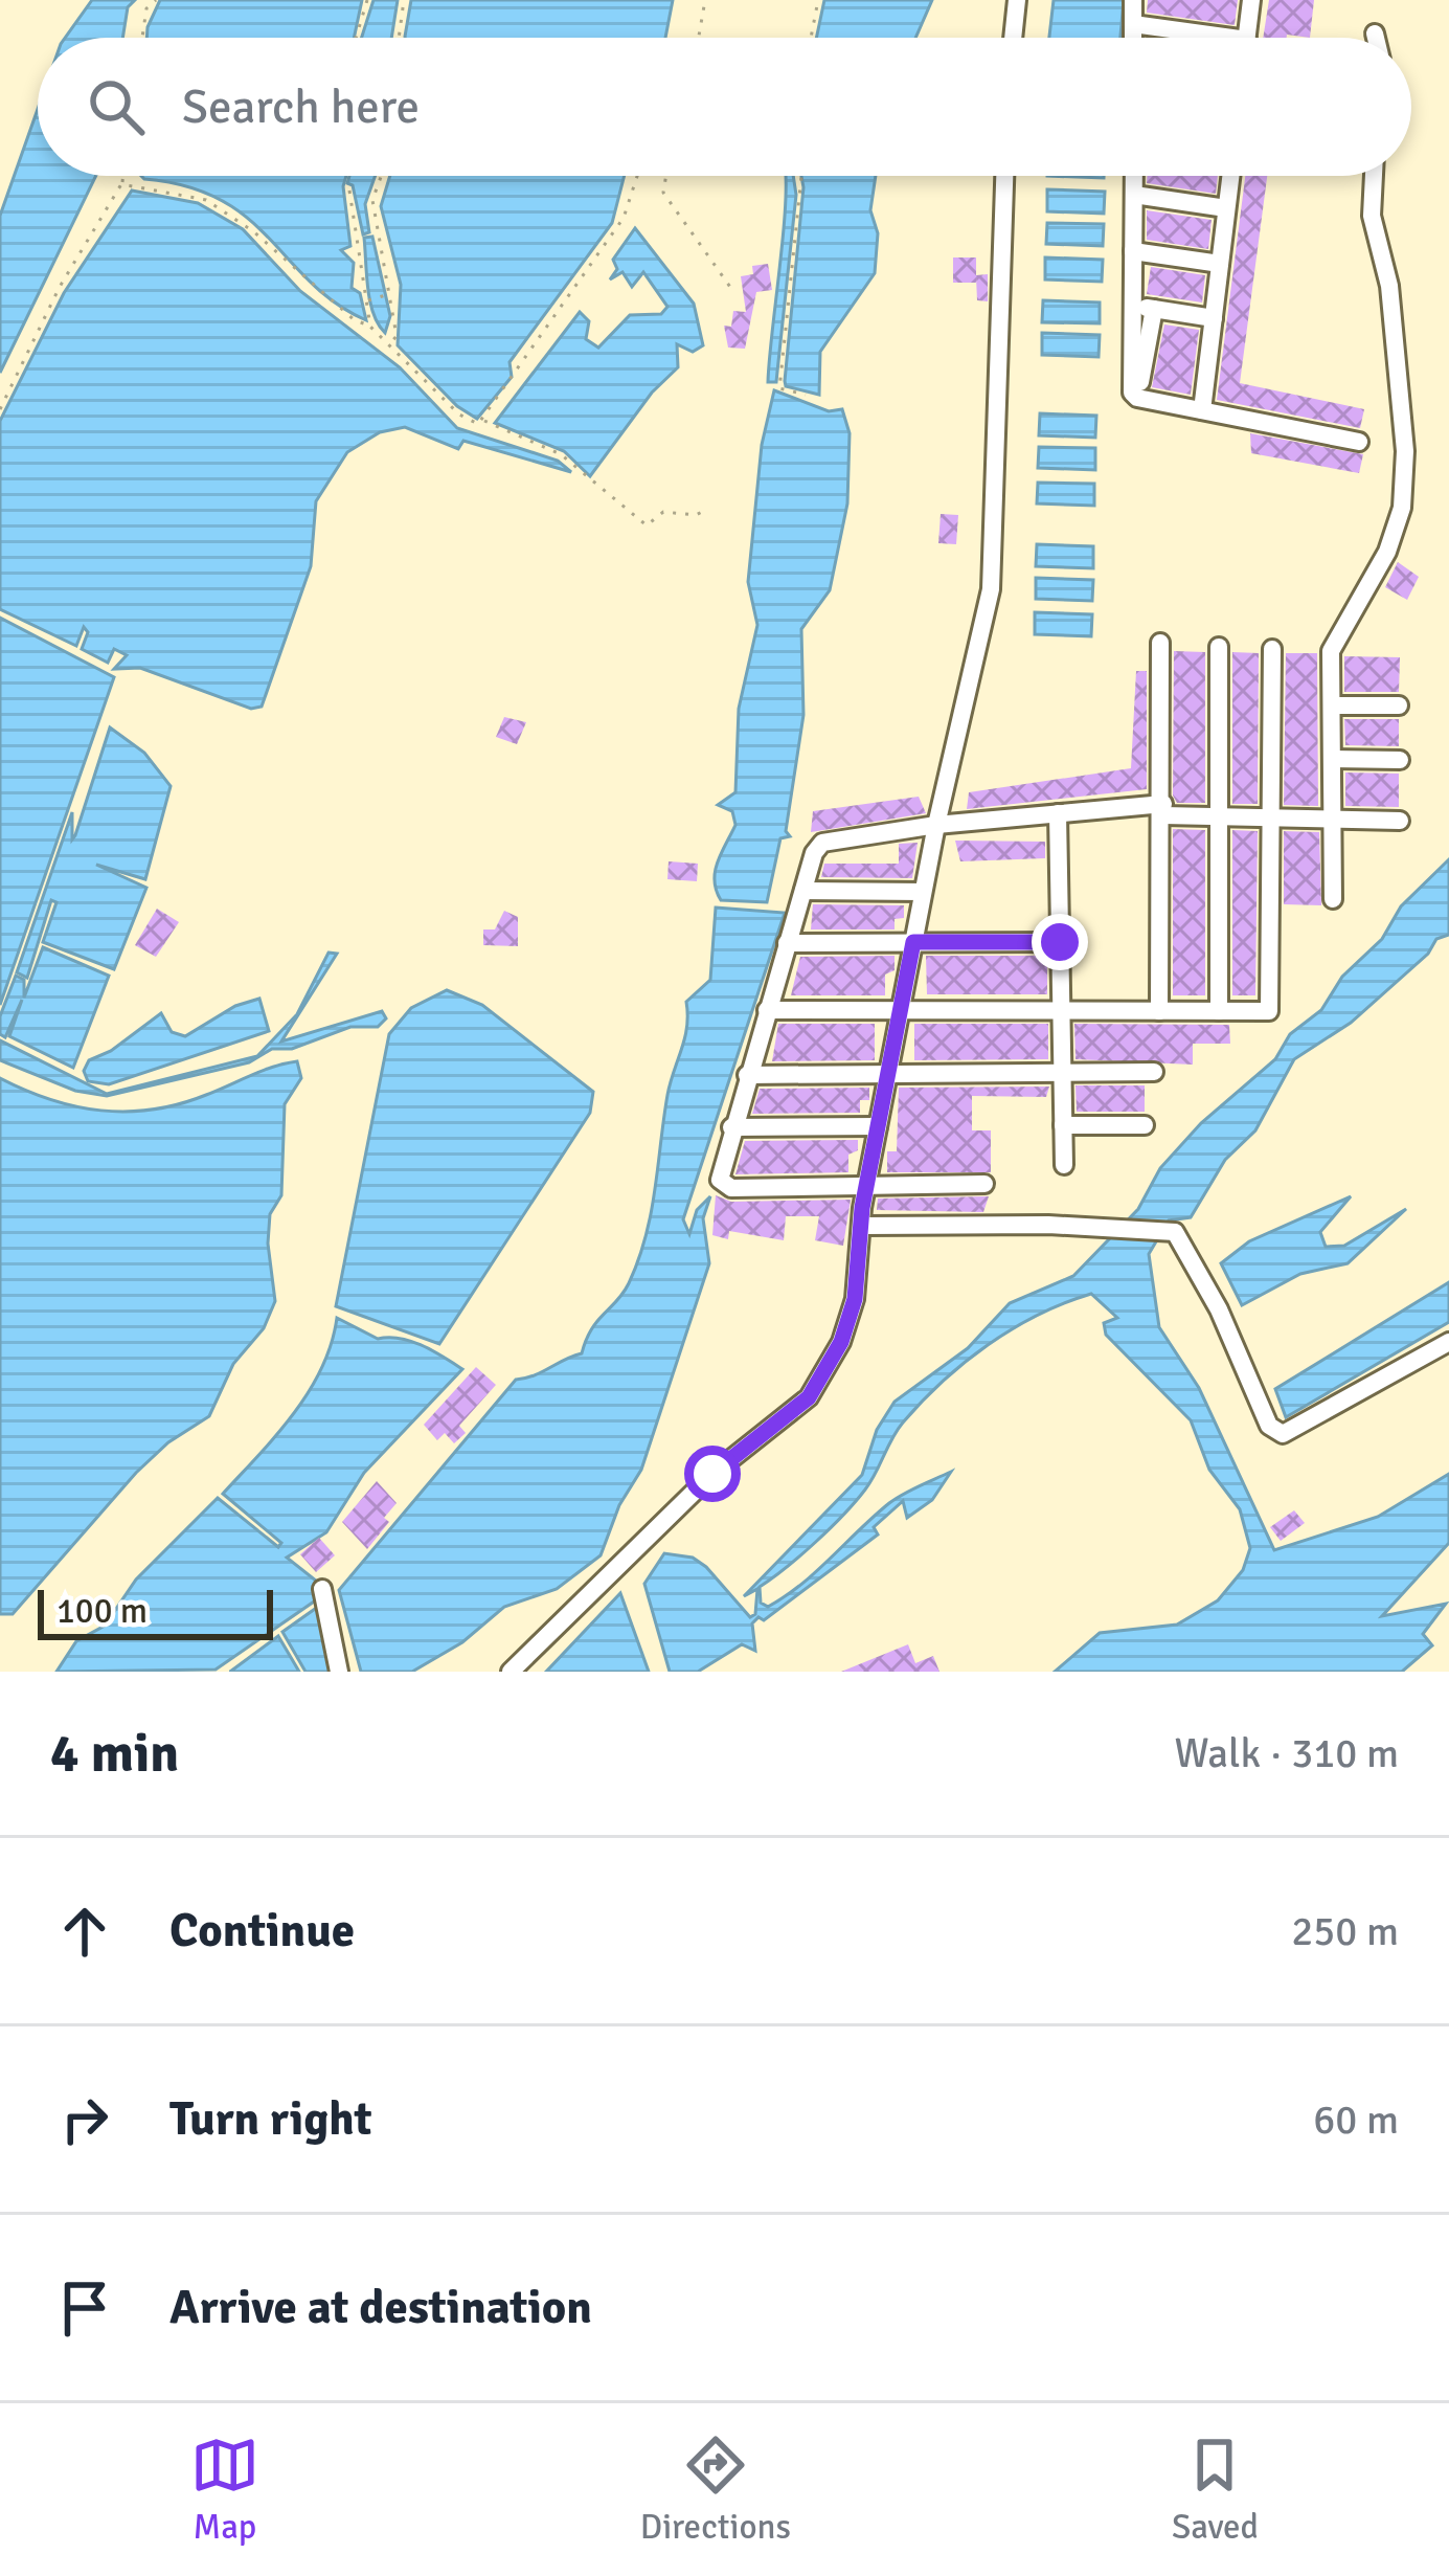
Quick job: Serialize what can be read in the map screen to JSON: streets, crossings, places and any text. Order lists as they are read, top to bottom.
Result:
{
  "scale_bar": "100 m",
  "page": {
    "search": "Search here",
    "scale": "100 m",
    "heading": ["4 min", "Walk · 310 m"],
    "list": [
      ["Continue", "250 m"],
      ["Turn right", "60 m"],
      "Arrive at destination"
    ],
    "nav": ["Map", "Directions", "Saved"]
  }
}
